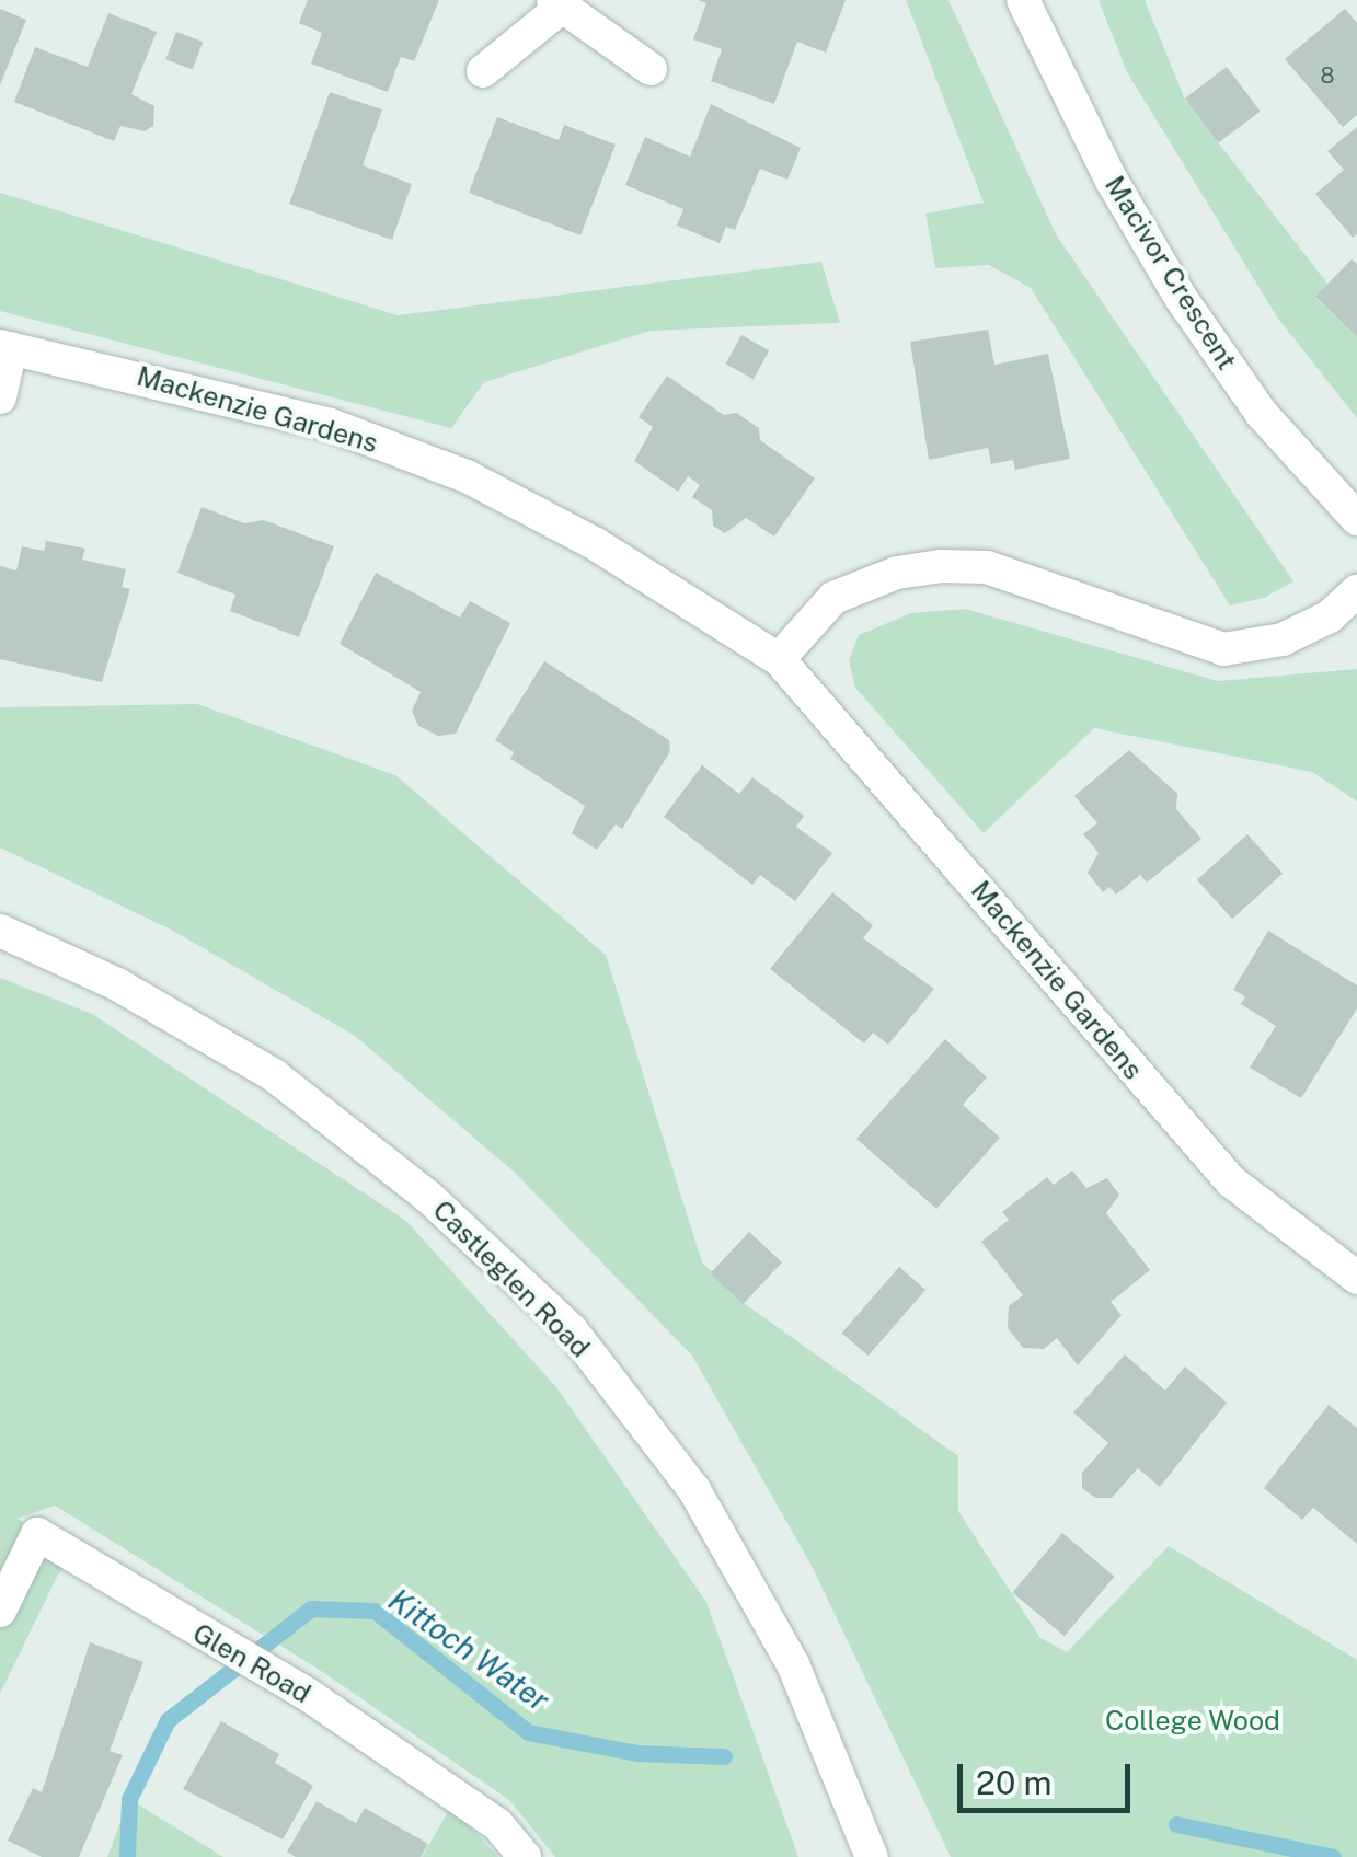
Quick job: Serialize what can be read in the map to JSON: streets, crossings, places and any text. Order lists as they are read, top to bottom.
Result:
{
  "streets": {
    "street": [
      "Macivor Crescent",
      "Mackenzie Gardens",
      "Castleglen Road",
      "Glen Road"
    ]
  },
  "water": ["Kittoch Water"],
  "parks": ["College Wood"],
  "house_numbers": ["8"],
  "scale_bar": "20 m"
}
